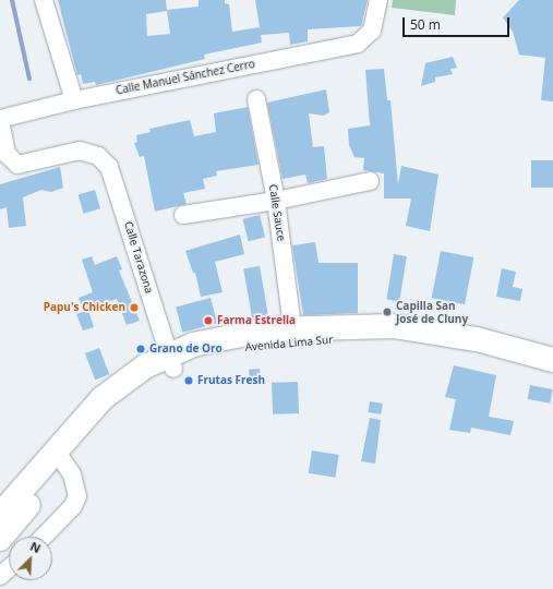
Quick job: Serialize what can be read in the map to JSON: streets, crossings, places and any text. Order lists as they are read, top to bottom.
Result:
{
  "streets": {
    "highway": ["Avenida Lima Sur"],
    "street": ["Calle Manuel Sánchez Cerro", "Calle Sauce", "Calle Tarazona"]
  },
  "crossings": [
    ["Calle Manuel Sánchez Cerro", "Calle Tarazona"],
    ["Calle Sauce", "Avenida Lima Sur"],
    ["Calle Tarazona", "Avenida Lima Sur"]
  ],
  "places": [
    "Papu's Chicken",
    "Capilla San José de Cluny",
    "Farma Estrella",
    "Grano de Oro",
    "Frutas Fresh"
  ],
  "scale_bar": "50 m",
  "north": "top right"
}
